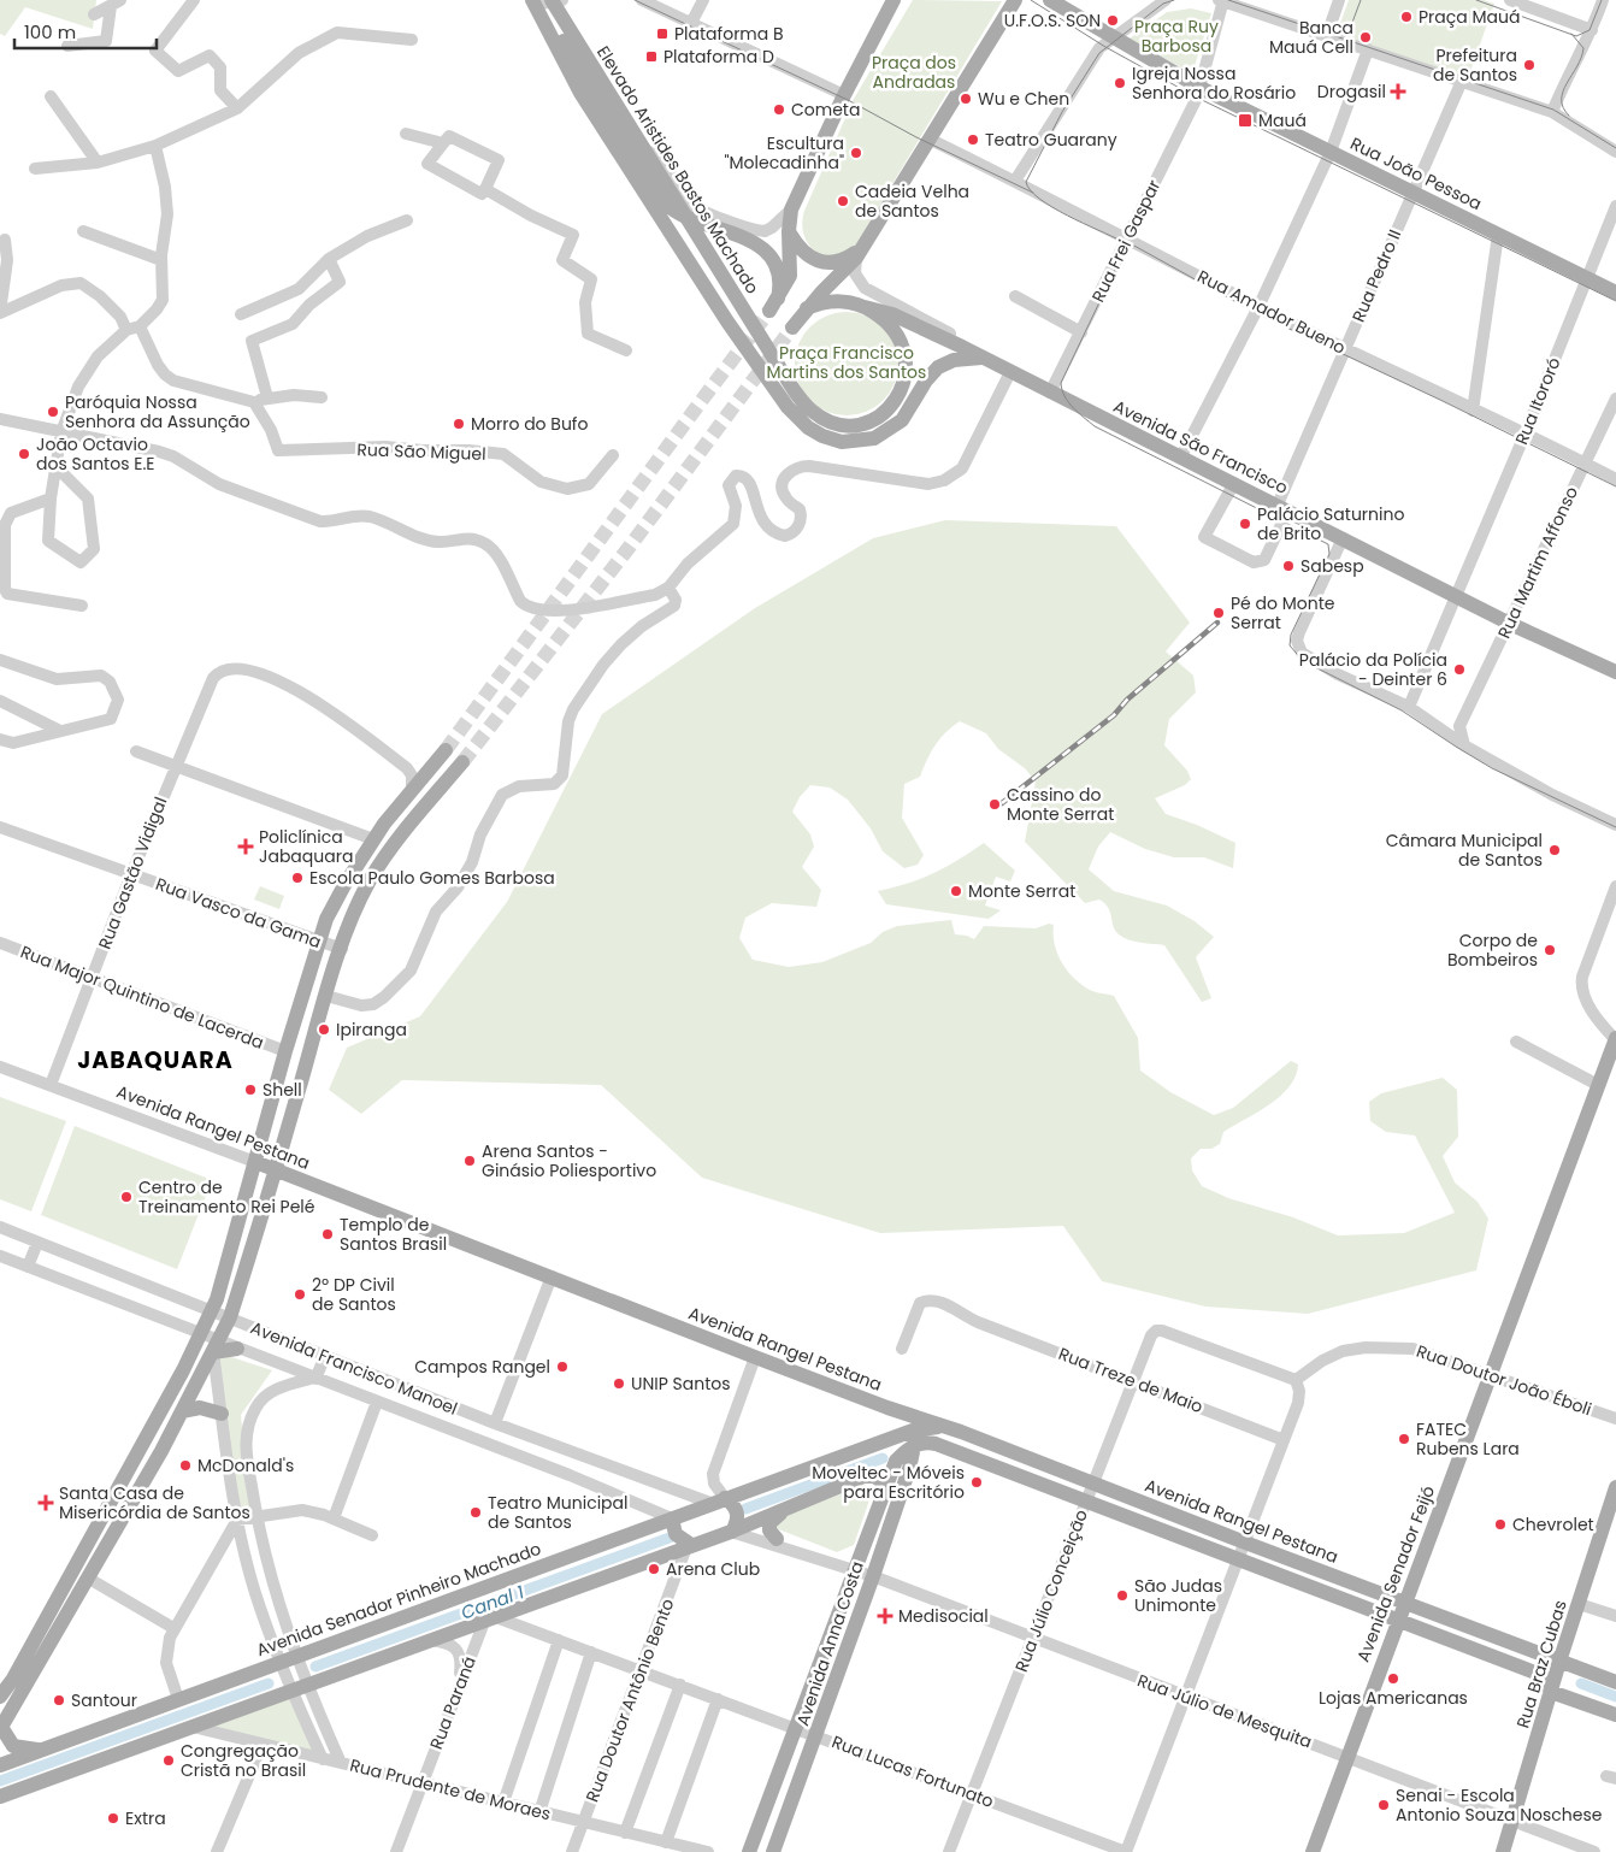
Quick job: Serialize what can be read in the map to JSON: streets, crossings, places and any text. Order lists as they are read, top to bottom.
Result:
{
  "streets": {
    "main road": [
      "Elevado Aristides Bastos Machado",
      "Rua João Pessoa",
      "Avenida São Francisco",
      "Avenida Rangel Pestana",
      "Avenida Senador Feijó",
      "Avenida Senador Pinheiro Machado",
      "Avenida Anna Costa",
      "Rua Braz Cubas"
    ],
    "street": [
      "Rua Frei Gaspar",
      "Rua Pedro II",
      "Rua Amador Bueno",
      "Rua Itororó",
      "Rua São Miguel",
      "Rua Martim Affonso",
      "Rua Gastão Vidigal",
      "Rua Vasco da Gama",
      "Rua Major Quintino de Lacerda",
      "Avenida Francisco Manoel",
      "Rua Treze de Maio",
      "Rua Doutor João Éboli",
      "Rua Júlio Conceição",
      "Rua Doutor Antônio Bento",
      "Rua Paraná",
      "Rua Júlio de Mesquita",
      "Rua Lucas Fortunato",
      "Rua Prudente de Moraes"
    ]
  },
  "crossings": [
    ["Elevado Aristides Bastos Machado", "Avenida São Francisco"],
    ["Rua João Pessoa", "Rua Frei Gaspar"],
    ["Rua João Pessoa", "Rua Pedro II"],
    ["Rua João Pessoa", "Rua Itororó"],
    ["Rua Frei Gaspar", "Rua Amador Bueno"],
    ["Rua Frei Gaspar", "Avenida São Francisco"],
    ["Rua Pedro II", "Rua Amador Bueno"],
    ["Rua Pedro II", "Avenida São Francisco"],
    ["Rua Amador Bueno", "Rua Itororó"],
    ["Rua Amador Bueno", "Rua Martim Affonso"],
    ["Rua Itororó", "Avenida São Francisco"],
    ["Avenida São Francisco", "Rua Martim Affonso"],
    ["Rua Gastão Vidigal", "Rua Vasco da Gama"],
    ["Rua Gastão Vidigal", "Rua Major Quintino de Lacerda"],
    ["Rua Gastão Vidigal", "Avenida Rangel Pestana"],
    ["Avenida Rangel Pestana", "Avenida Senador Feijó"],
    ["Avenida Rangel Pestana", "Rua Júlio Conceição"],
    ["Avenida Rangel Pestana", "Avenida Senador Pinheiro Machado"],
    ["Avenida Rangel Pestana", "Rua Braz Cubas"],
    ["Avenida Francisco Manoel", "Avenida Senador Pinheiro Machado"],
    ["Rua Treze de Maio", "Rua Júlio Conceição"],
    ["Rua Doutor João Éboli", "Avenida Senador Feijó"],
    ["Rua Doutor João Éboli", "Rua Júlio Conceição"],
    ["Avenida Senador Feijó", "Rua Júlio de Mesquita"],
    ["Rua Júlio Conceição", "Rua Júlio de Mesquita"],
    ["Rua Júlio Conceição", "Rua Lucas Fortunato"],
    ["Avenida Senador Pinheiro Machado", "Avenida Anna Costa"],
    ["Avenida Anna Costa", "Rua Júlio de Mesquita"],
    ["Avenida Anna Costa", "Rua Lucas Fortunato"],
    ["Rua Braz Cubas", "Rua Júlio de Mesquita"],
    ["Rua Doutor Antônio Bento", "Rua Lucas Fortunato"],
    ["Rua Doutor Antônio Bento", "Rua Prudente de Moraes"],
    ["Rua Paraná", "Rua Lucas Fortunato"],
    ["Rua Paraná", "Rua Prudente de Moraes"]
  ],
  "districts": ["JABAQUARA"],
  "water": ["Canal 1"],
  "parks": ["Praça Ruy Barbosa", "Praça dos Andradas", "Praça Francisco Martins dos Santos"],
  "places": {
    "other": [
      "Praça Mauá",
      "U.F.O.S. SON",
      "Banca Mauá Cell",
      "Prefeitura de Santos",
      "Igreja Nossa Senhora do Rosário",
      "Wu e Chen",
      "Cometa",
      "Teatro Guarany",
      "Escultura \"Molecadinha\"",
      "Cadeia Velha de Santos",
      "Paróquia Nossa Senhora da Assunção",
      "Morro do Bufo",
      "João Octavio dos Santos E.E",
      "Palácio Saturnino de Brito",
      "Sabesp",
      "Pé do Monte Serrat",
      "Palácio da Polícia - Deinter 6",
      "Cassino do Monte Serrat",
      "Câmara Municipal de Santos",
      "Escola Paulo Gomes Barbosa",
      "Monte Serrat",
      "Corpo de Bombeiros",
      "Ipiranga",
      "Shell",
      "Arena Santos - Ginásio Poliesportivo",
      "Centro de Treinamento Rei Pelé",
      "Templo de Santos Brasil",
      "2º DP Civil de Santos",
      "Campos Rangel",
      "UNIP Santos",
      "FATEC Rubens Lara",
      "McDonald's",
      "Moveltec - Móveis para Escritório",
      "Teatro Municipal de Santos",
      "Chevrolet",
      "Arena Club",
      "São Judas Unimonte",
      "Lojas Americanas",
      "Santour",
      "Congregação Cristã no Brasil",
      "Senai - Escola Antonio Souza Noschese",
      "Extra"
    ],
    "transit": ["Plataforma B", "Plataforma D", "Mauá"],
    "health": [
      "Drogasil",
      "Policlínica Jabaquara",
      "Santa Casa de Misericórdia de Santos",
      "Medisocial"
    ]
  },
  "scale_bar": "100 m"
}
